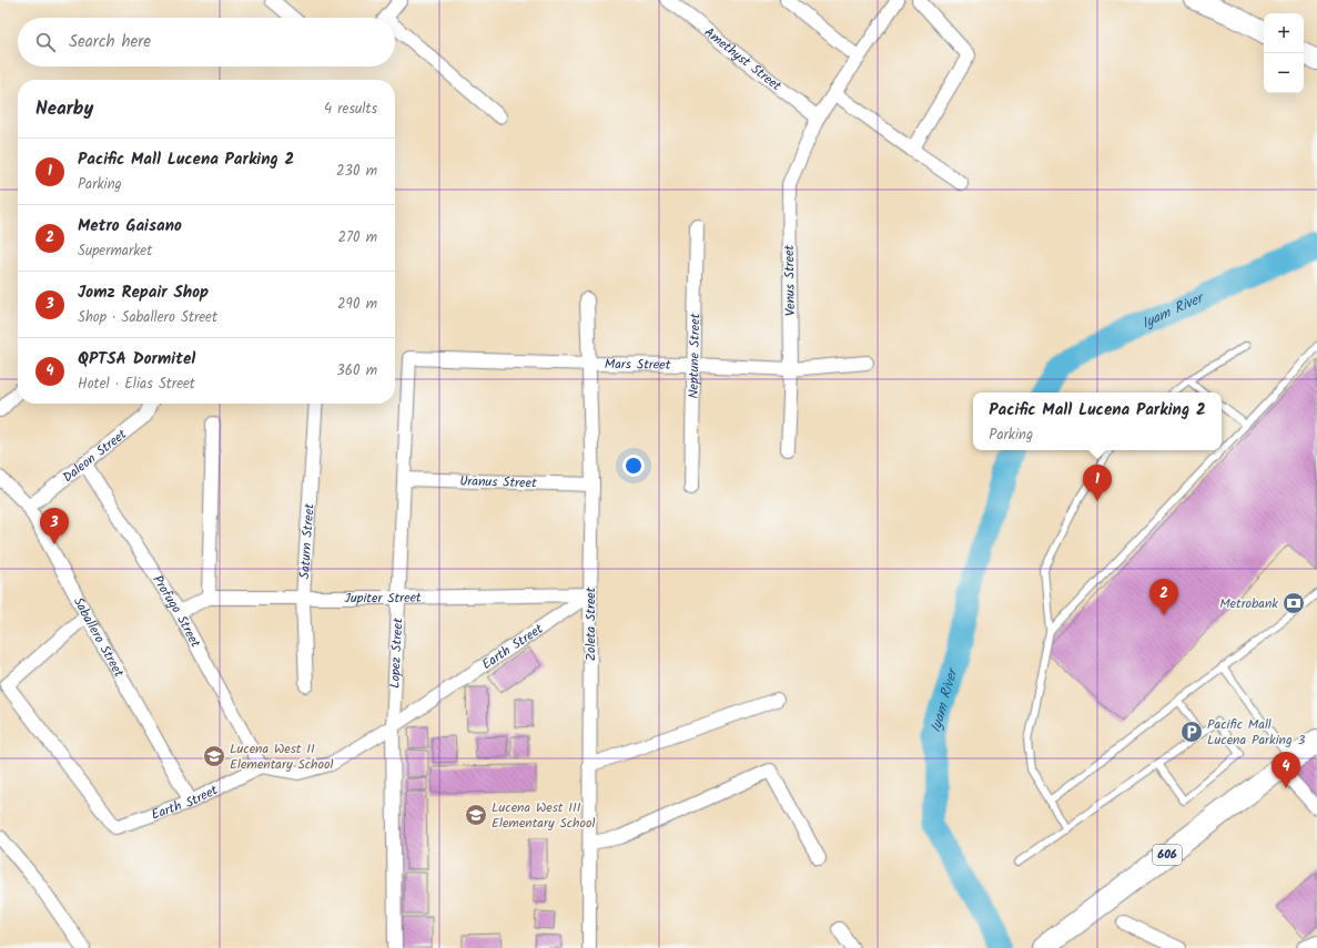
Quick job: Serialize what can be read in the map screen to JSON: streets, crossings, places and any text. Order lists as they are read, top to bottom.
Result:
{
  "streets": {
    "main road": ["606"],
    "street": [
      "Amethyst Street",
      "Venus Street",
      "Neptune Street",
      "Mars Street",
      "Daleon Street",
      "Uranus Street",
      "Saturn Street",
      "Jupiter Street",
      "Profugo Street",
      "Zoleta Street",
      "Saballero Street",
      "Earth Street",
      "Lopez Street"
    ]
  },
  "crossings": [
    ["Amethyst Street", "Venus Street"],
    ["Venus Street", "Mars Street"],
    ["Neptune Street", "Mars Street"],
    ["Mars Street", "Zoleta Street"],
    ["Mars Street", "Lopez Street"],
    ["Daleon Street", "Profugo Street"],
    ["Daleon Street", "Saballero Street"],
    ["Uranus Street", "Zoleta Street"],
    ["Uranus Street", "Lopez Street"],
    ["Saturn Street", "Jupiter Street"],
    ["Jupiter Street", "Profugo Street"],
    ["Jupiter Street", "Zoleta Street"],
    ["Jupiter Street", "Earth Street"],
    ["Jupiter Street", "Lopez Street"],
    ["Profugo Street", "Earth Street"],
    ["Zoleta Street", "Earth Street"],
    ["Saballero Street", "Earth Street"],
    ["Earth Street", "Lopez Street"]
  ],
  "water": ["Iyam River"],
  "places": {
    "bank": ["Metrobank"],
    "parking": ["Pacific Mall Lucena Parking 3"],
    "school or university": ["Lucena West II Elementary School", "Lucena West III Elementary School"]
  },
  "page": {
    "map_buttons": ["+", "−"],
    "search": "Search here",
    "heading": ["Nearby", "4 results"],
    "list": [
      {
        "mark": "1",
        "name": "Pacific Mall Lucena Parking 2",
        "note": "Parking",
        "value": "230 m"
      },
      {
        "mark": "2",
        "name": "Metro Gaisano",
        "note": "Supermarket",
        "value": "270 m"
      },
      {
        "mark": "3",
        "name": "Jomz Repair Shop",
        "note": "Shop · Saballero Street",
        "value": "290 m"
      },
      {
        "mark": "4",
        "name": "QPTSA Dormitel",
        "note": "Hotel · Elias Street",
        "value": "360 m"
      }
    ],
    "popup": ["Pacific Mall Lucena Parking 2", "Parking"],
    "pins": [
      "1",
      "3",
      "2",
      "4"
    ]
  }
}
